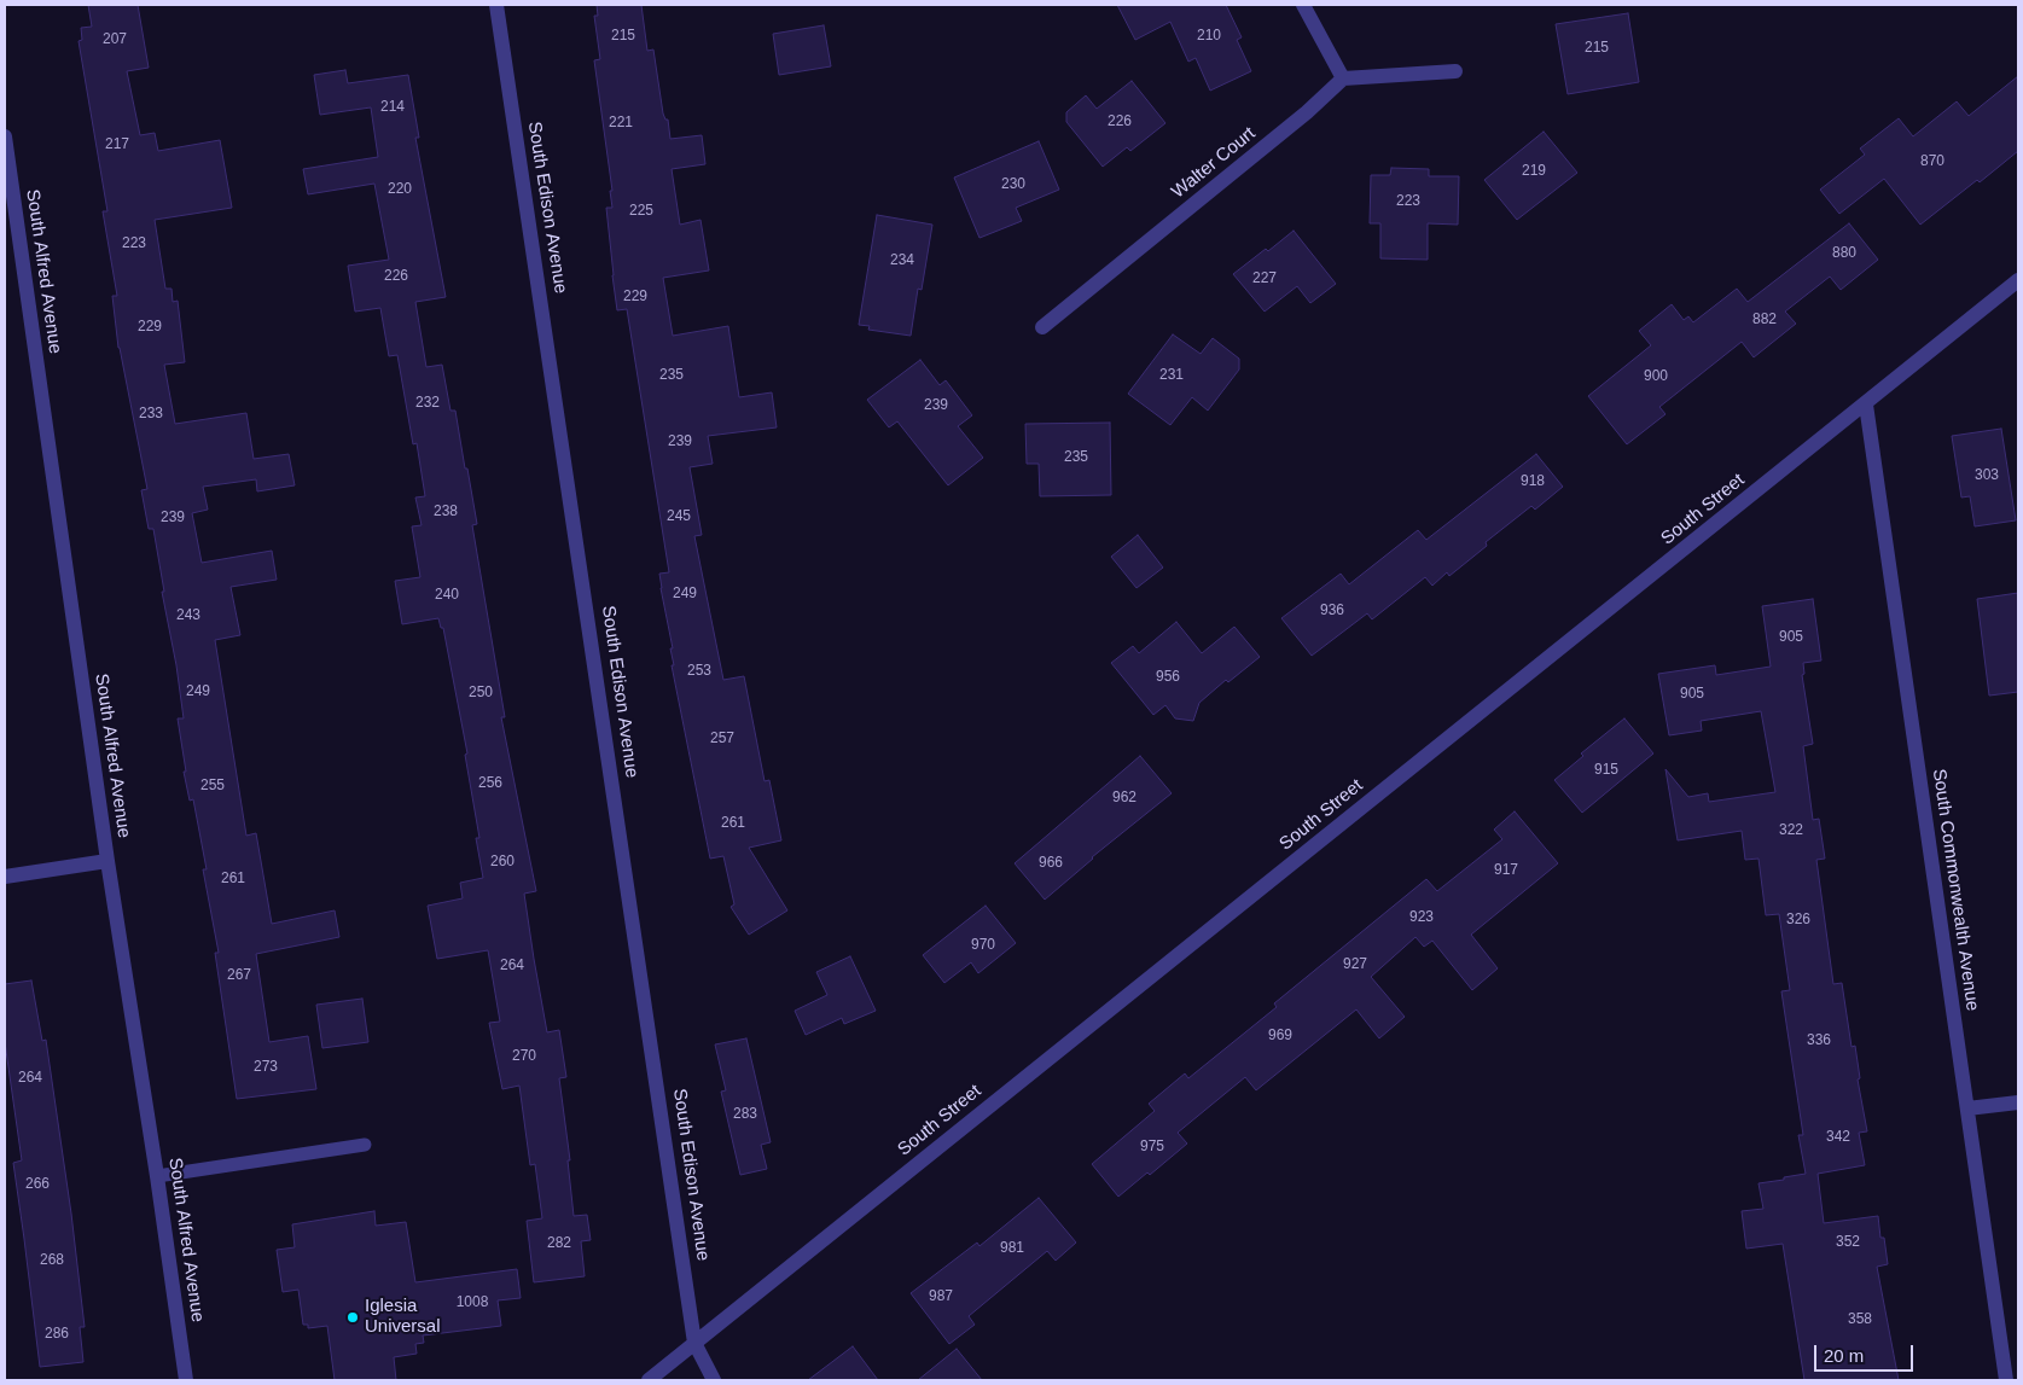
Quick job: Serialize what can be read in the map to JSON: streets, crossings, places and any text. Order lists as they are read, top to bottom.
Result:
{
  "streets": {
    "street": [
      "Walter Court",
      "South Edison Avenue",
      "South Alfred Avenue",
      "South Street",
      "South Commonwealth Avenue"
    ]
  },
  "crossings": [
    ["South Edison Avenue", "South Street"],
    ["South Street", "South Commonwealth Avenue"]
  ],
  "places": ["Iglesia Universal"],
  "house_numbers": [
    "215",
    "210",
    "207",
    "215",
    "214",
    "226",
    "221",
    "217",
    "870",
    "219",
    "230",
    "220",
    "223",
    "225",
    "223",
    "880",
    "234",
    "226",
    "227",
    "229",
    "882",
    "229",
    "235",
    "231",
    "900",
    "232",
    "239",
    "233",
    "239",
    "235",
    "303",
    "918",
    "238",
    "245",
    "239",
    "249",
    "240",
    "936",
    "243",
    "905",
    "253",
    "956",
    "249",
    "250",
    "905",
    "257",
    "915",
    "256",
    "255",
    "962",
    "261",
    "322",
    "260",
    "966",
    "917",
    "261",
    "923",
    "326",
    "970",
    "927",
    "264",
    "267",
    "969",
    "336",
    "270",
    "273",
    "264",
    "283",
    "342",
    "975",
    "266",
    "352",
    "282",
    "981",
    "268",
    "987",
    "1008",
    "358",
    "286"
  ],
  "scale_bar": "20 m"
}
